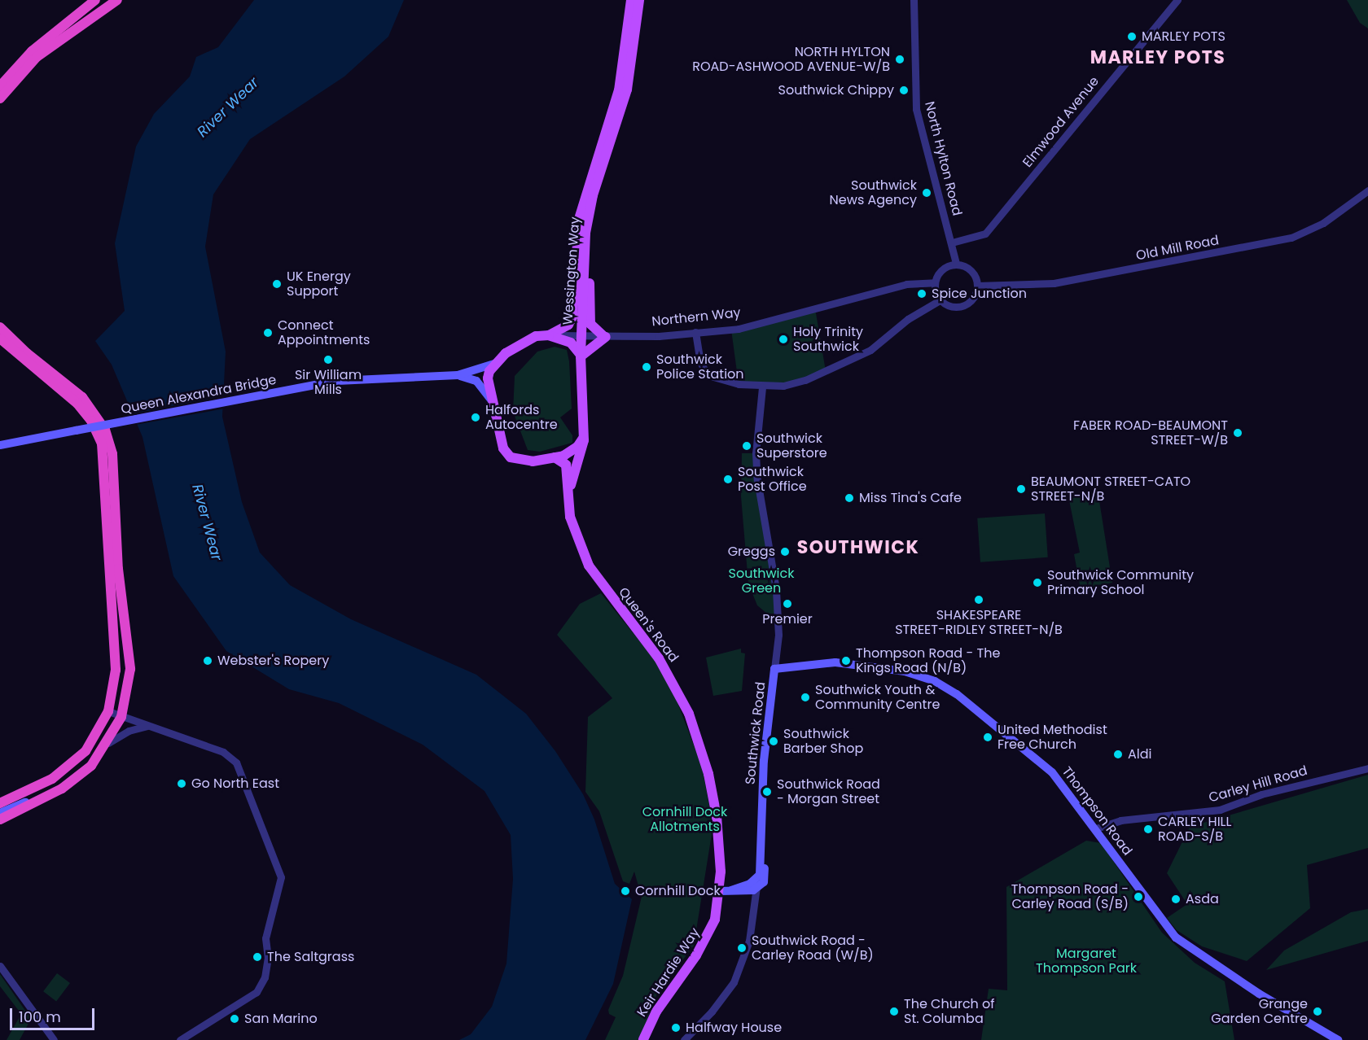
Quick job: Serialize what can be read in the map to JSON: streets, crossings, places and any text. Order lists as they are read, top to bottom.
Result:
{
  "streets": {
    "main road": [
      "Wessington Way",
      "Northern Way",
      "Queen Alexandra Bridge",
      "Queen's Road",
      "Southwick Road",
      "Thompson Road",
      "Keir Hardie Way"
    ],
    "street": [
      "Elmwood Avenue",
      "North Hylton Road",
      "Old Mill Road",
      "Carley Hill Road"
    ]
  },
  "crossings": [
    ["Elmwood Avenue", "North Hylton Road"],
    ["North Hylton Road", "Old Mill Road"],
    ["North Hylton Road", "Northern Way"],
    ["Old Mill Road", "Northern Way"],
    ["Wessington Way", "Northern Way"],
    ["Wessington Way", "Queen's Road"],
    ["Northern Way", "Queen Alexandra Bridge"],
    ["Northern Way", "Queen's Road"],
    ["Queen's Road", "Keir Hardie Way"],
    ["Southwick Road", "Thompson Road"],
    ["Carley Hill Road", "Thompson Road"]
  ],
  "districts": ["MARLEY POTS", "SOUTHWICK"],
  "water": ["River Wear"],
  "parks": ["Southwick Green", "Cornhill Dock Allotments", "Margaret Thompson Park"],
  "places": [
    "MARLEY POTS",
    "NORTH HYLTON ROAD-ASHWOOD AVENUE-W/B",
    "Southwick Chippy",
    "Southwick News Agency",
    "UK Energy Support",
    "Spice Junction",
    "Connect Appointments",
    "Holy Trinity Southwick",
    "Sir William Mills",
    "Southwick Police Station",
    "Halfords Autocentre",
    "FABER ROAD-BEAUMONT STREET-W/B",
    "Southwick Superstore",
    "Southwick Post Office",
    "BEAUMONT STREET-CATO STREET-N/B",
    "Miss Tina's Cafe",
    "Greggs",
    "Southwick Community Primary School",
    "SHAKESPEARE STREET-RIDLEY STREET-N/B",
    "Premier",
    "Webster's Ropery",
    "Thompson Road - The Kings Road (N/B)",
    "Southwick Youth & Community Centre",
    "United Methodist Free Church",
    "Southwick Barber Shop",
    "Aldi",
    "Go North East",
    "Southwick Road - Morgan Street",
    "CARLEY HILL ROAD-S/B",
    "Cornhill Dock",
    "Thompson Road - Carley Road (S/B)",
    "Asda",
    "Southwick Road - Carley Road (W/B)",
    "The Saltgrass",
    "The Church of St. Columba",
    "Grange Garden Centre",
    "San Marino",
    "Halfway House"
  ],
  "scale_bar": "100 m"
}
